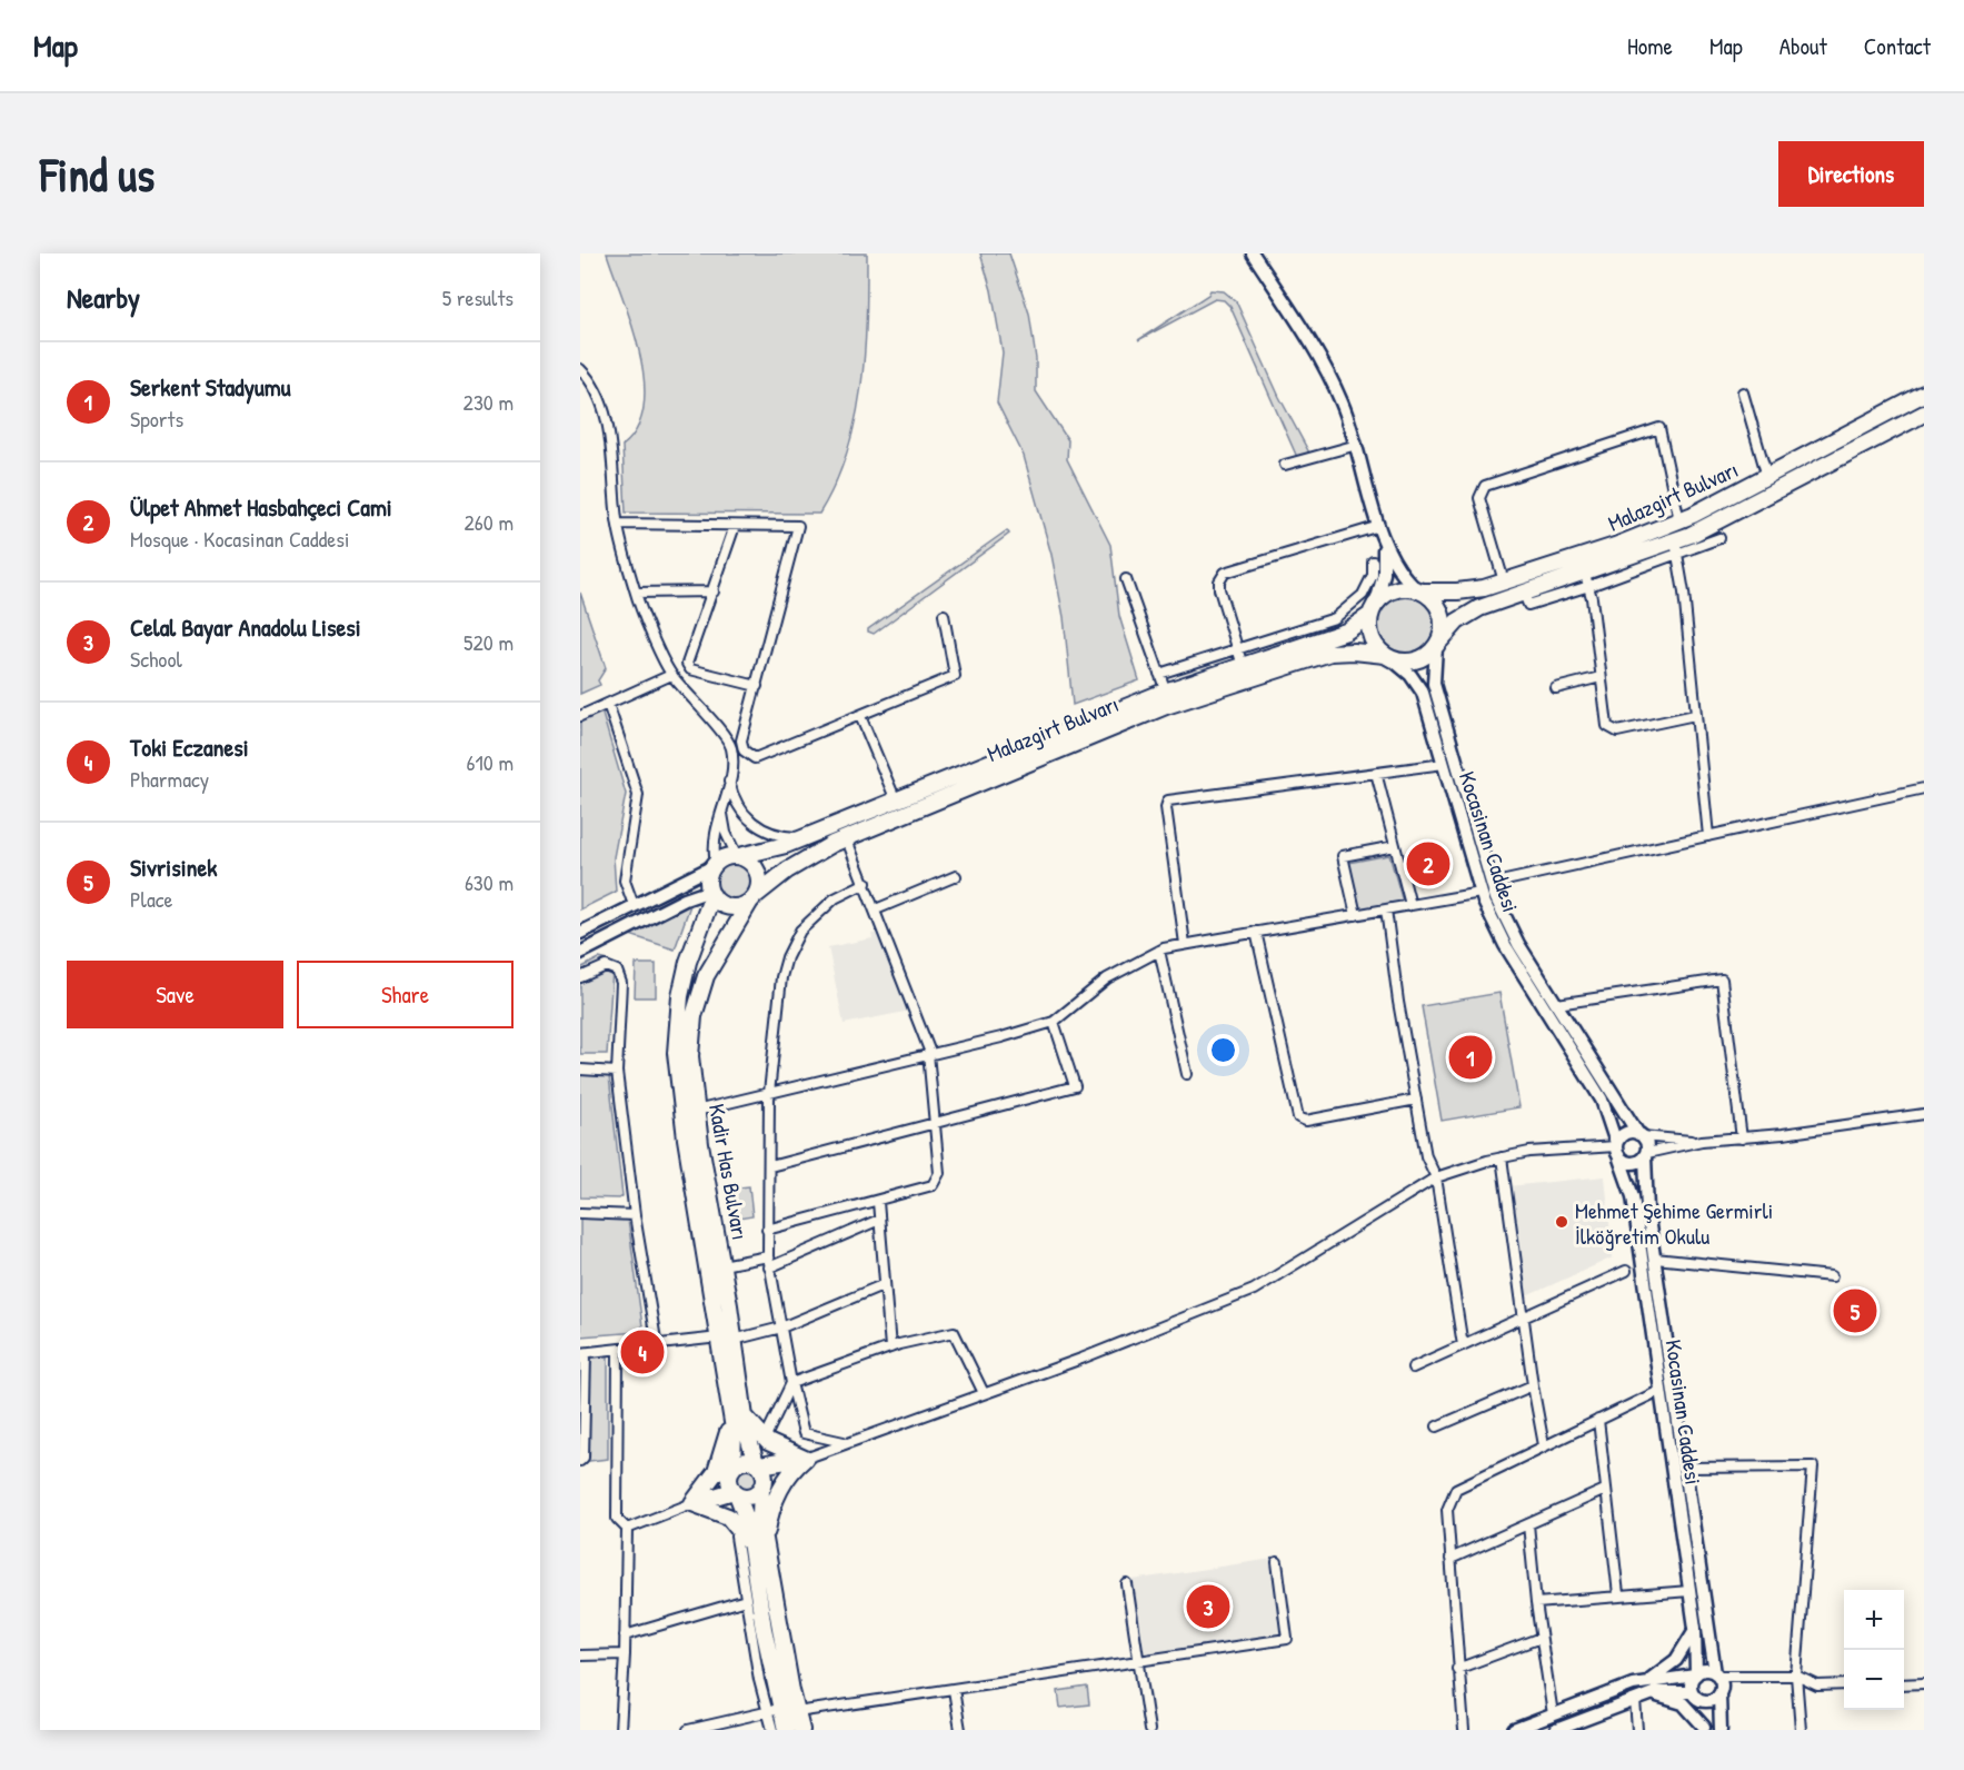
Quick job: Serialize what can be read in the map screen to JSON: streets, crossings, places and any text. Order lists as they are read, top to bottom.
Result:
{
  "streets": {
    "highway": ["Malazgirt Bulvarı", "Kadir Has Bulvarı"],
    "main road": ["Kocasinan Caddesi"]
  },
  "crossings": [
    ["Malazgirt Bulvarı", "Kocasinan Caddesi"],
    ["Malazgirt Bulvarı", "Kadir Has Bulvarı"]
  ],
  "places": ["Mehmet Şehime Germirli İlköğretim Okulu"],
  "page": {
    "header": "Map",
    "nav": [
      "Home",
      "Map",
      "About",
      "Contact"
    ],
    "buttons": [
      "Directions",
      ["Save", "Share"]
    ],
    "title": "Find us",
    "heading": ["Nearby", "5 results"],
    "list": [
      {
        "mark": "1",
        "name": "Serkent Stadyumu",
        "note": "Sports",
        "value": "230 m"
      },
      {
        "mark": "2",
        "name": "Ülpet Ahmet Hasbahçeci Cami",
        "note": "Mosque · Kocasinan Caddesi",
        "value": "260 m"
      },
      {
        "mark": "3",
        "name": "Celal Bayar Anadolu Lisesi",
        "note": "School",
        "value": "520 m"
      },
      {
        "mark": "4",
        "name": "Toki Eczanesi",
        "note": "Pharmacy",
        "value": "610 m"
      },
      {
        "mark": "5",
        "name": "Sivrisinek",
        "note": "Place",
        "value": "630 m"
      }
    ],
    "pins": [
      "2",
      "1",
      "5",
      "4",
      "3"
    ],
    "map_buttons": ["+", "−"]
  }
}
